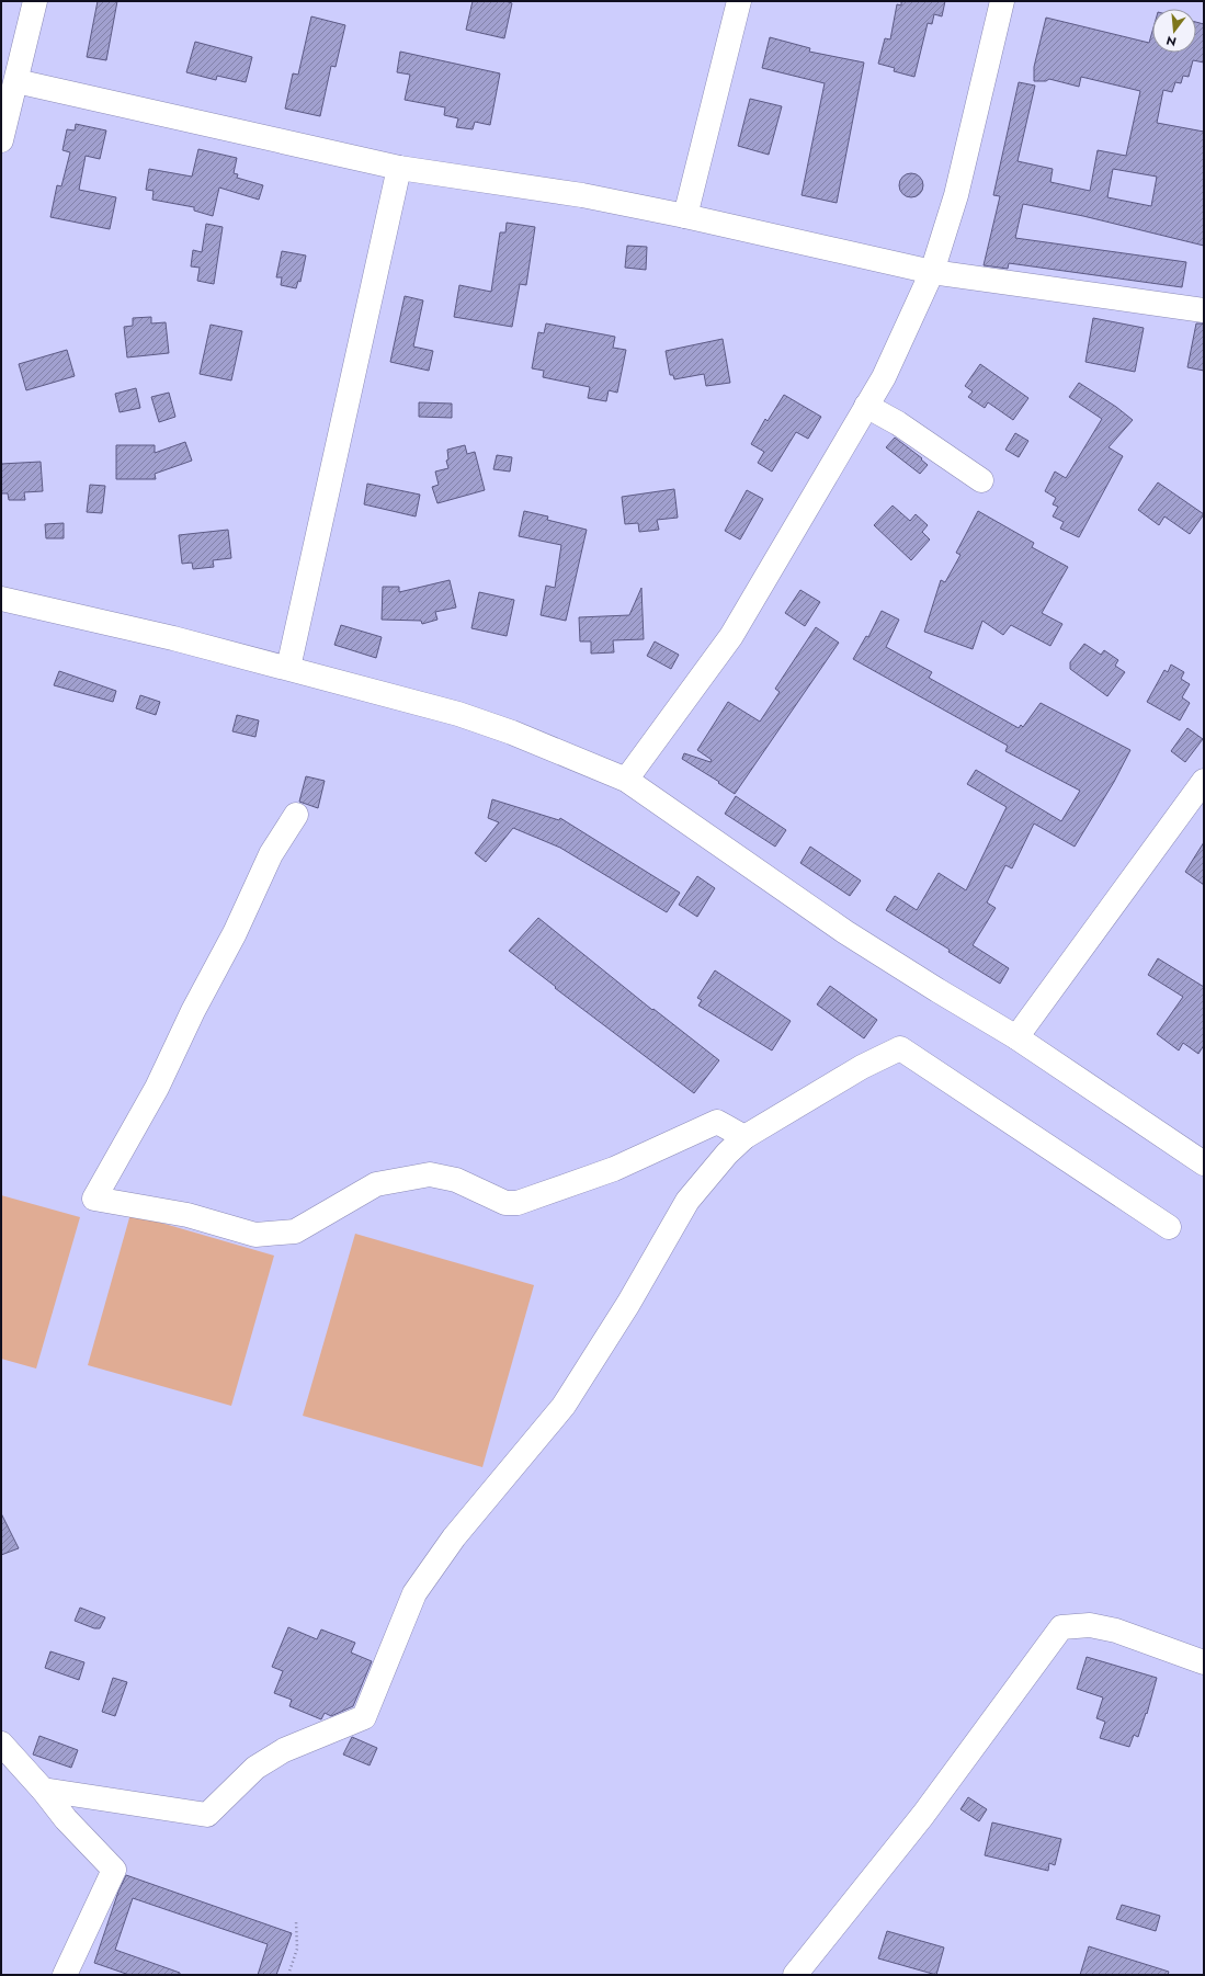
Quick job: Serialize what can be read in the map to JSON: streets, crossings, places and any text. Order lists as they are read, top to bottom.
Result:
{
  "north": "bottom"
}
